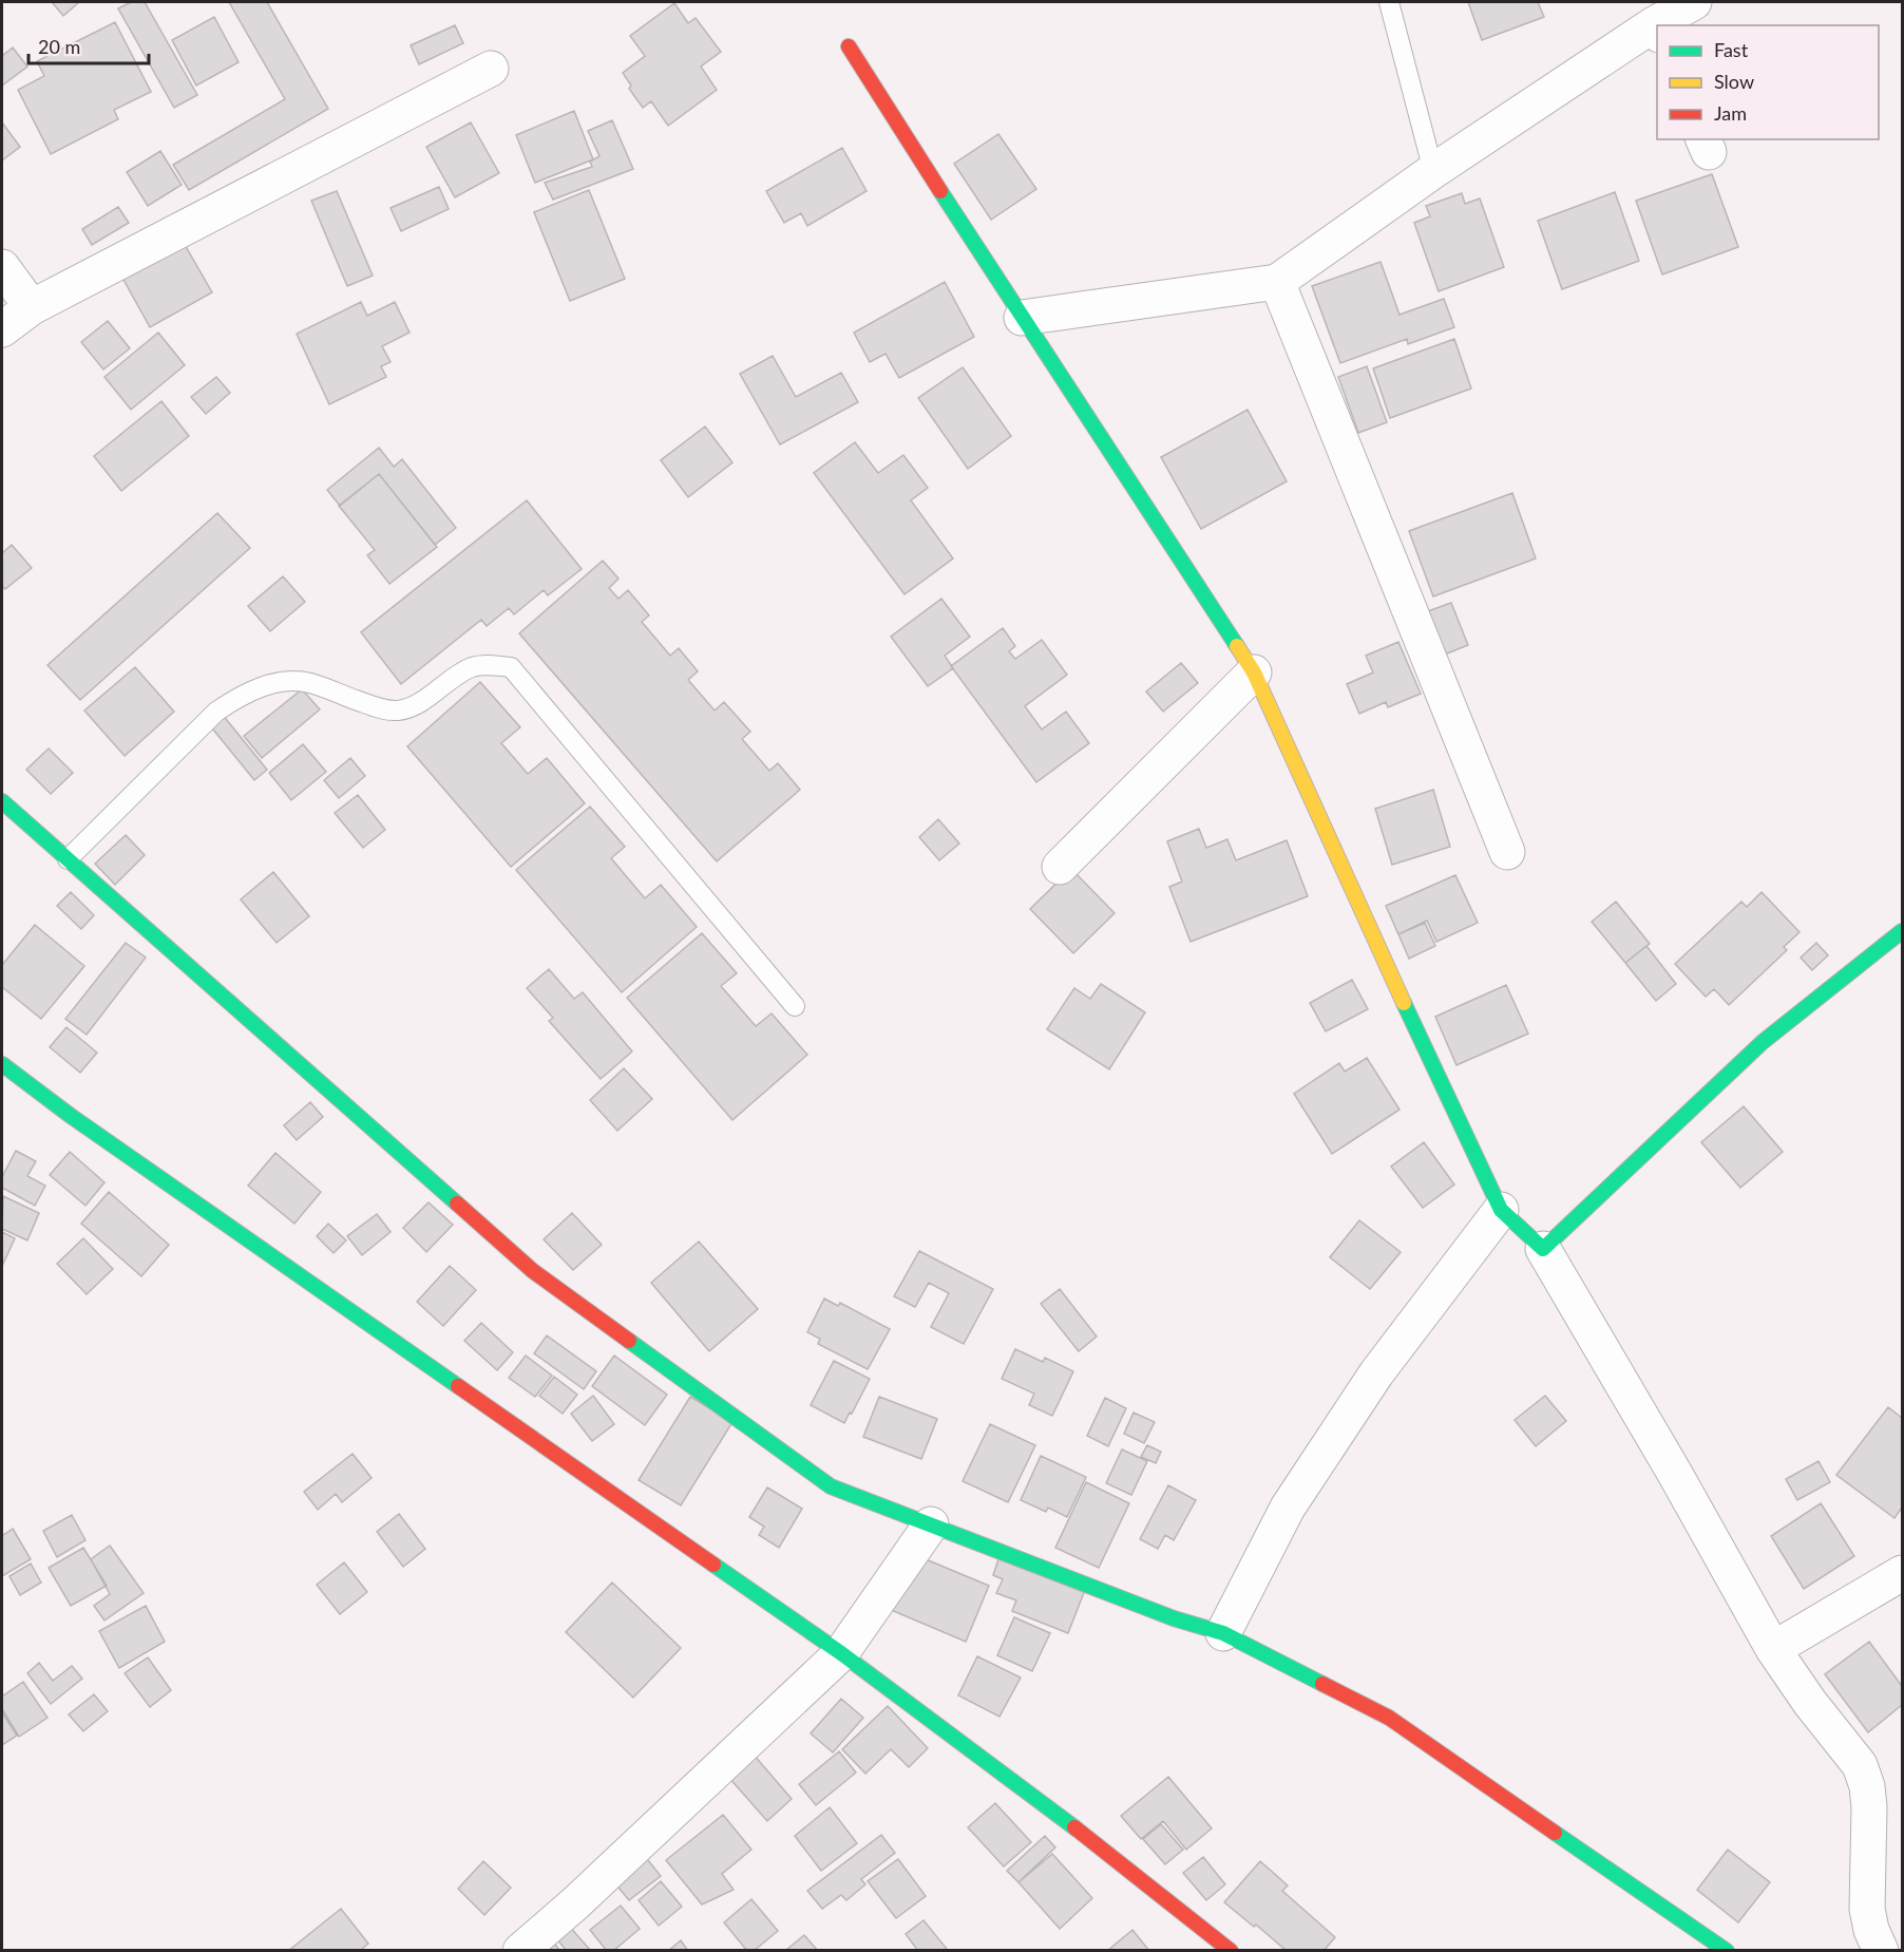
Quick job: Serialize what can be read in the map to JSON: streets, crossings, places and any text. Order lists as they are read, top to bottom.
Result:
{
  "legend": ["Fast", "Slow", "Jam"],
  "scale_bar": "20 m"
}
